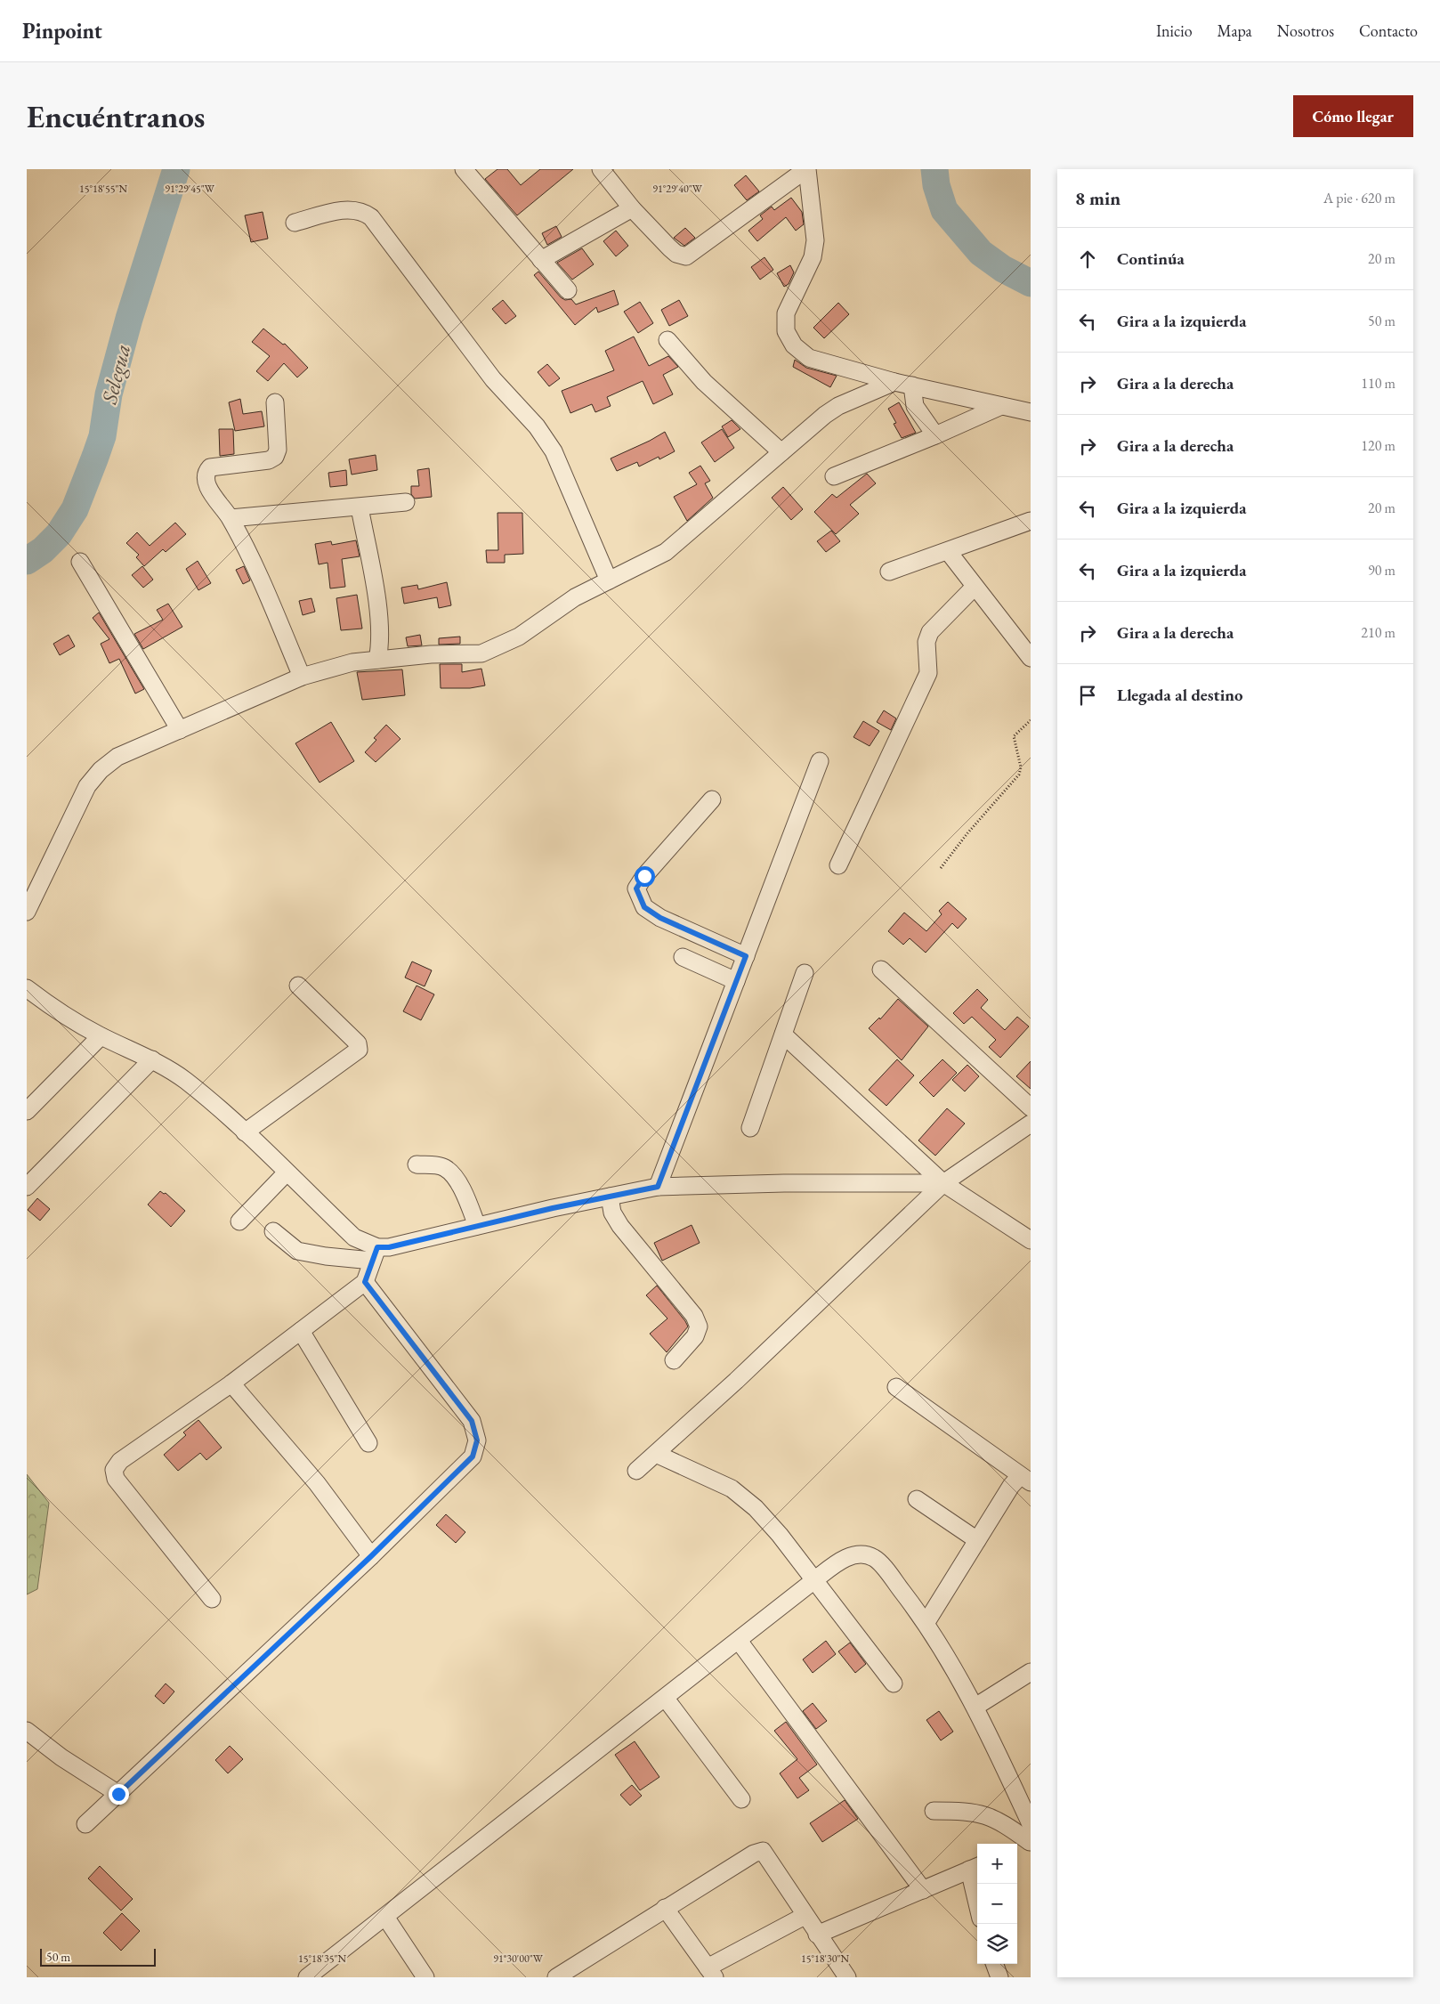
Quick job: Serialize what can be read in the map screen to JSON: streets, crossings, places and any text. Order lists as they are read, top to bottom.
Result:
{
  "water": ["Selegua"],
  "scale_bar": "50 m",
  "page": {
    "header": "Pinpoint",
    "nav": [
      "Inicio",
      "Mapa",
      "Nosotros",
      "Contacto"
    ],
    "buttons": "Cómo llegar",
    "title": "Encuéntranos",
    "heading": ["8 min", "A pie · 620 m"],
    "list": [
      ["Continúa", "20 m"],
      ["Gira a la izquierda", "50 m"],
      ["Gira a la derecha", "110 m"],
      ["Gira a la derecha", "120 m"],
      ["Gira a la izquierda", "20 m"],
      ["Gira a la izquierda", "90 m"],
      ["Gira a la derecha", "210 m"],
      "Llegada al destino"
    ],
    "map_buttons": ["+", "−"],
    "scale": "50 m"
  },
  "coordinates": [
    "15°18'55\"N",
    "91°29'45\"W",
    "91°29'40\"W",
    "15°18'35\"N",
    "91°30'00\"W",
    "15°18'30\"N"
  ]
}
